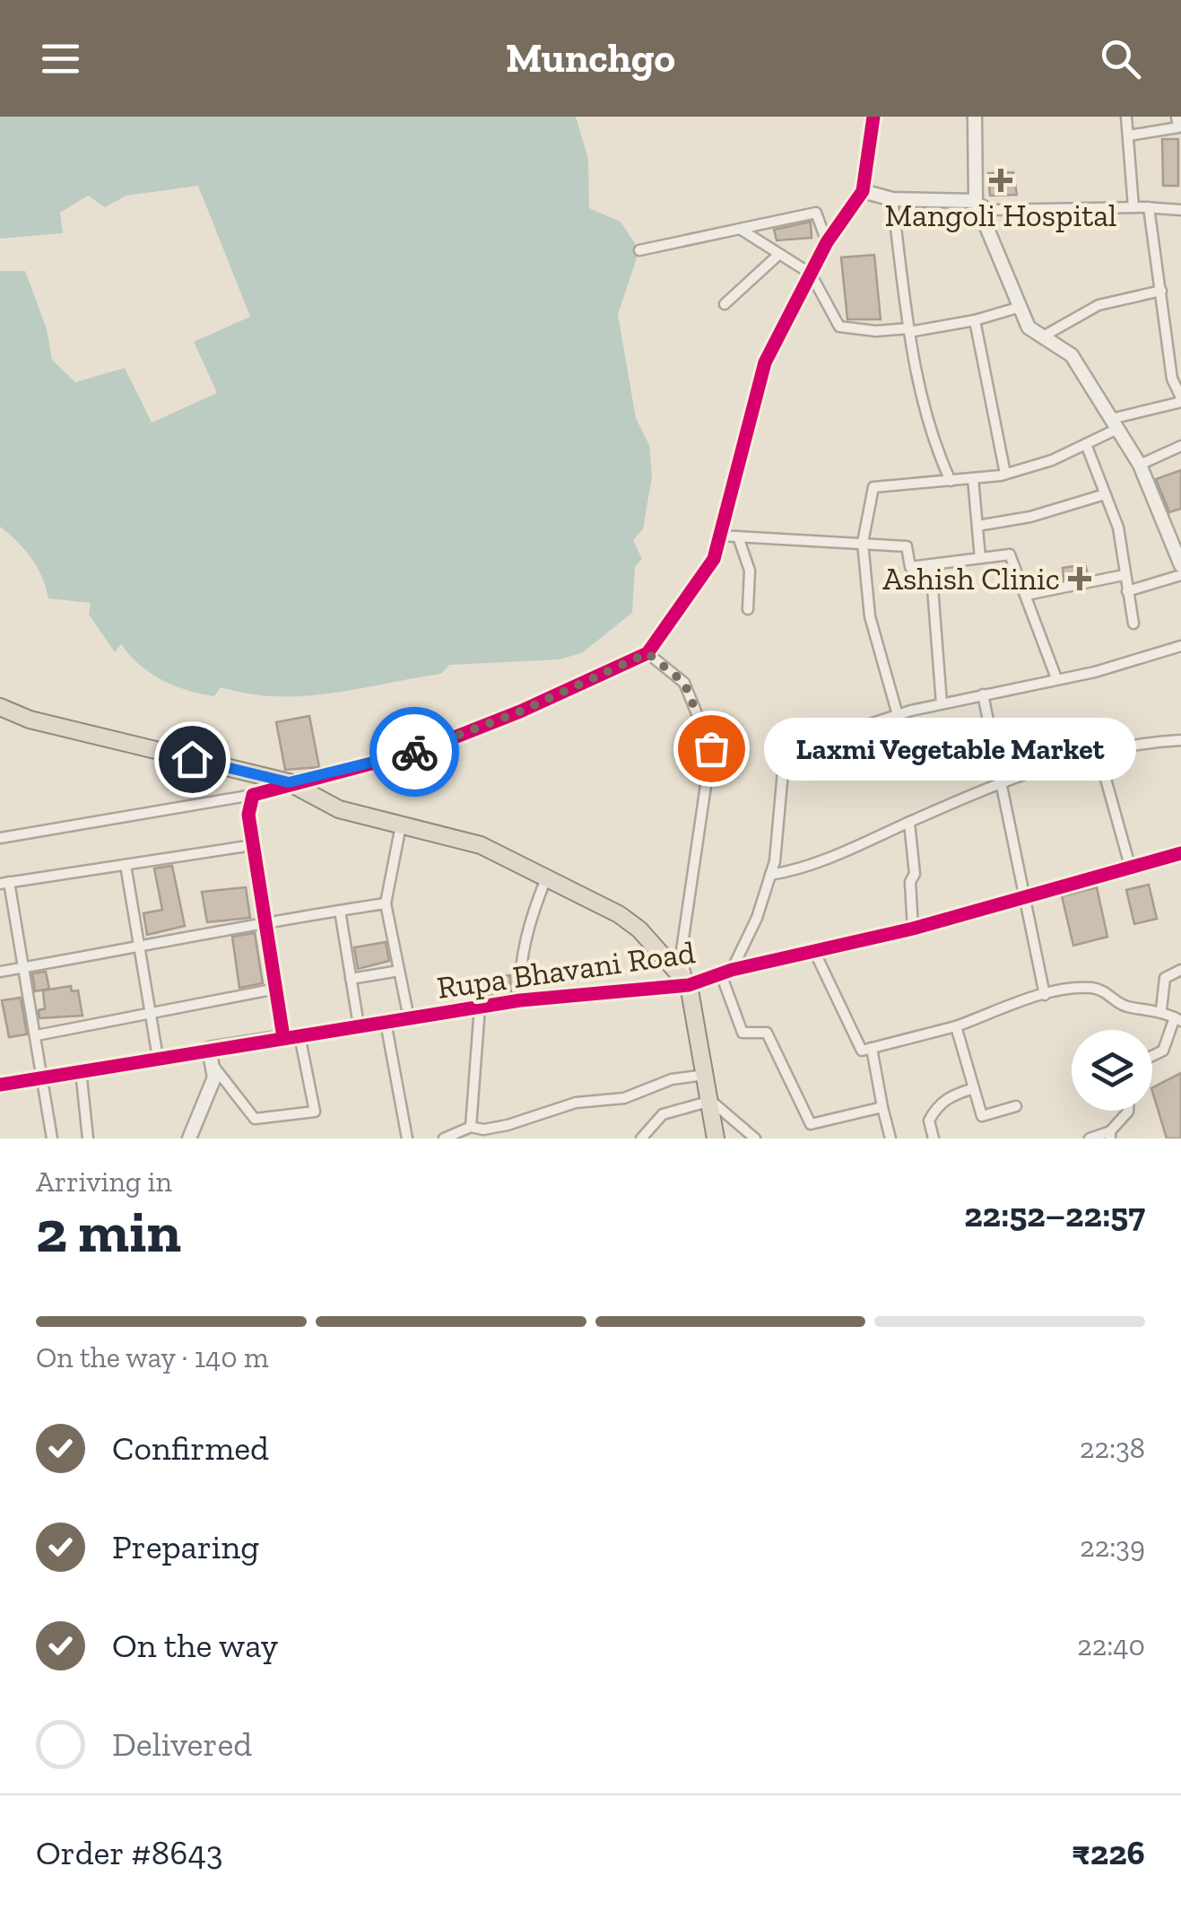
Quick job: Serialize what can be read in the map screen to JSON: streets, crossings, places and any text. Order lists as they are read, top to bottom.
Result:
{
  "streets": {
    "street": ["Rupa Bhavani Road"]
  },
  "places": {
    "health": ["Mangoli Hospital", "Ashish Clinic"],
    "other": ["Laxmi Vegetable Market"]
  },
  "page": {
    "header": "Munchgo",
    "bubble": "Laxmi Vegetable Market",
    "heading": ["2 min", "Arriving in", "22:52–22:57"],
    "panel": ["Order #8643", "₹226"],
    "bar": "On the way · 140 m",
    "list": [
      ["Confirmed", "22:38"],
      ["Preparing", "22:39"],
      ["On the way", "22:40"],
      "Delivered"
    ]
  }
}
